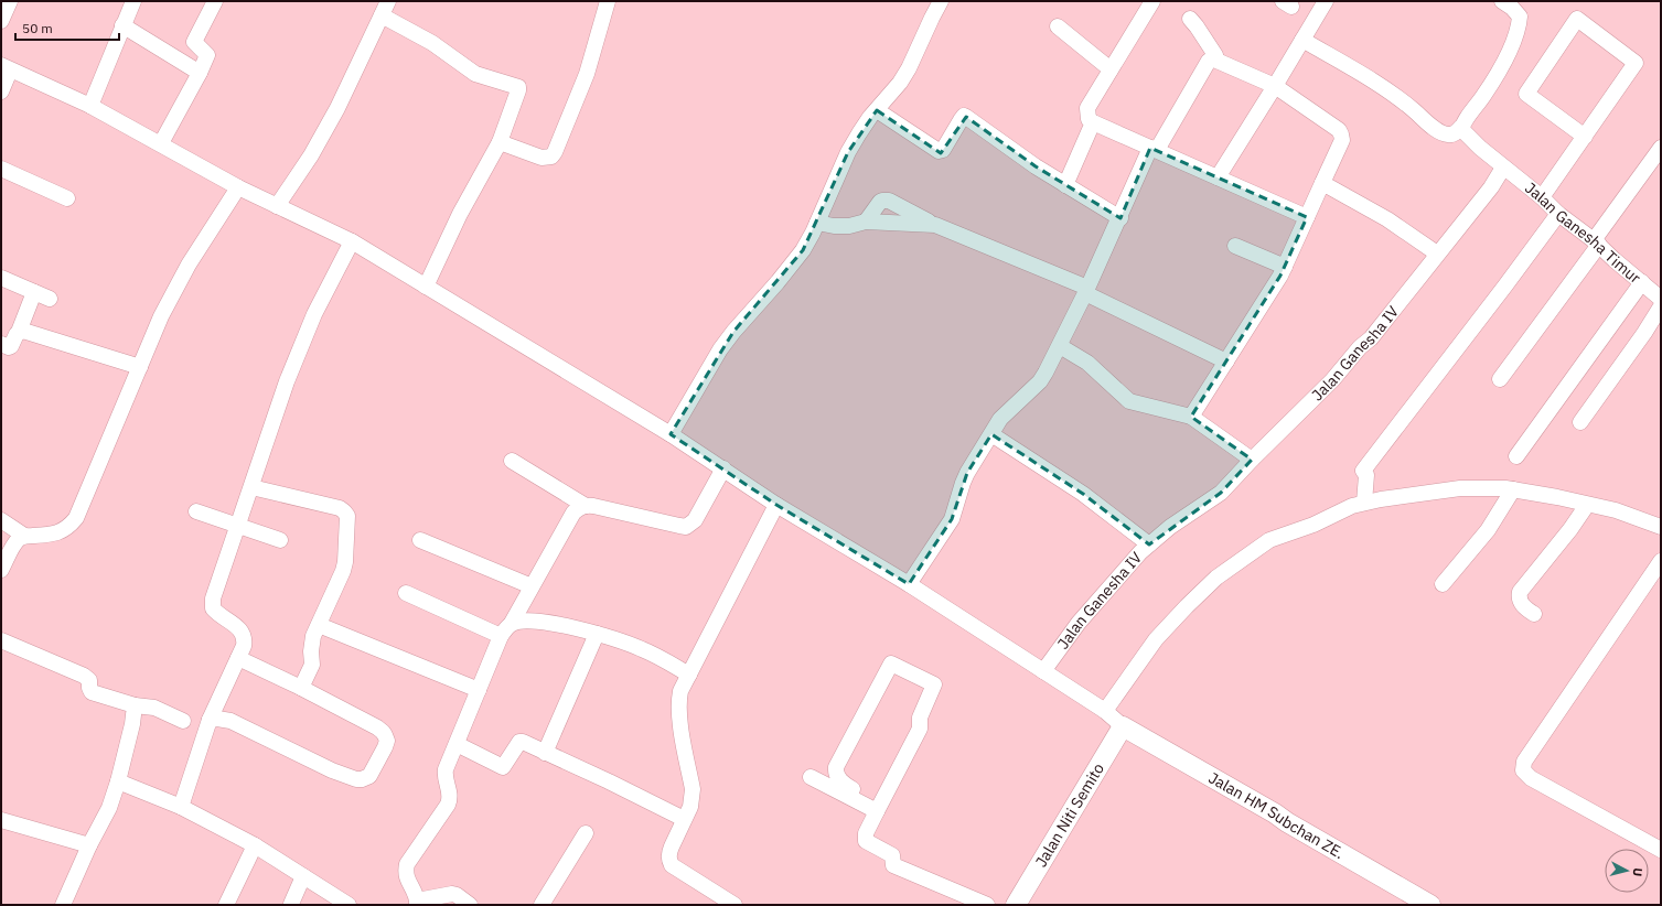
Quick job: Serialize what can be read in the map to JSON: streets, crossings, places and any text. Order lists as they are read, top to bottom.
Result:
{
  "streets": {
    "main road": ["Jalan Niti Semito", "Jalan HM Subchan ZE."],
    "street": ["Jalan Ganesha Timur", "Jalan Ganesha IV"]
  },
  "crossings": [
    ["Jalan Ganesha Timur", "Jalan Ganesha IV"],
    ["Jalan Niti Semito", "Jalan HM Subchan ZE."]
  ],
  "scale_bar": "50 m",
  "north": "right"
}
